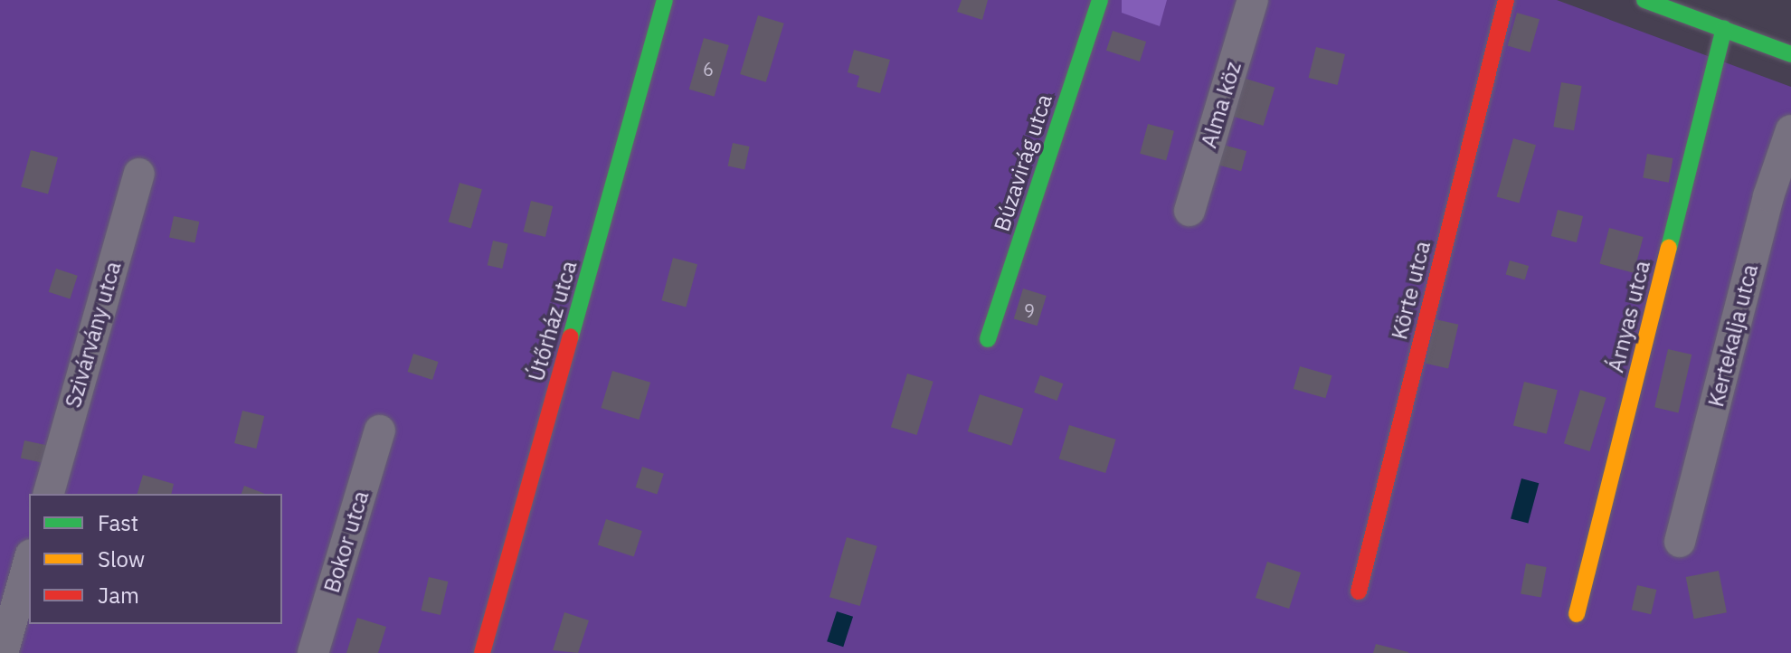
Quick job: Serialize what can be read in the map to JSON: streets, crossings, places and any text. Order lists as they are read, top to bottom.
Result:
{
  "streets": {
    "street": [
      "Alma köz",
      "Búzavirág utca",
      "Körte utca",
      "Árnyas utca",
      "Útőrház utca",
      "Szivárvány utca",
      "Kertekalja utca",
      "Bokor utca"
    ]
  },
  "house_numbers": ["6", "9"],
  "legend": ["Fast", "Slow", "Jam"]
}
